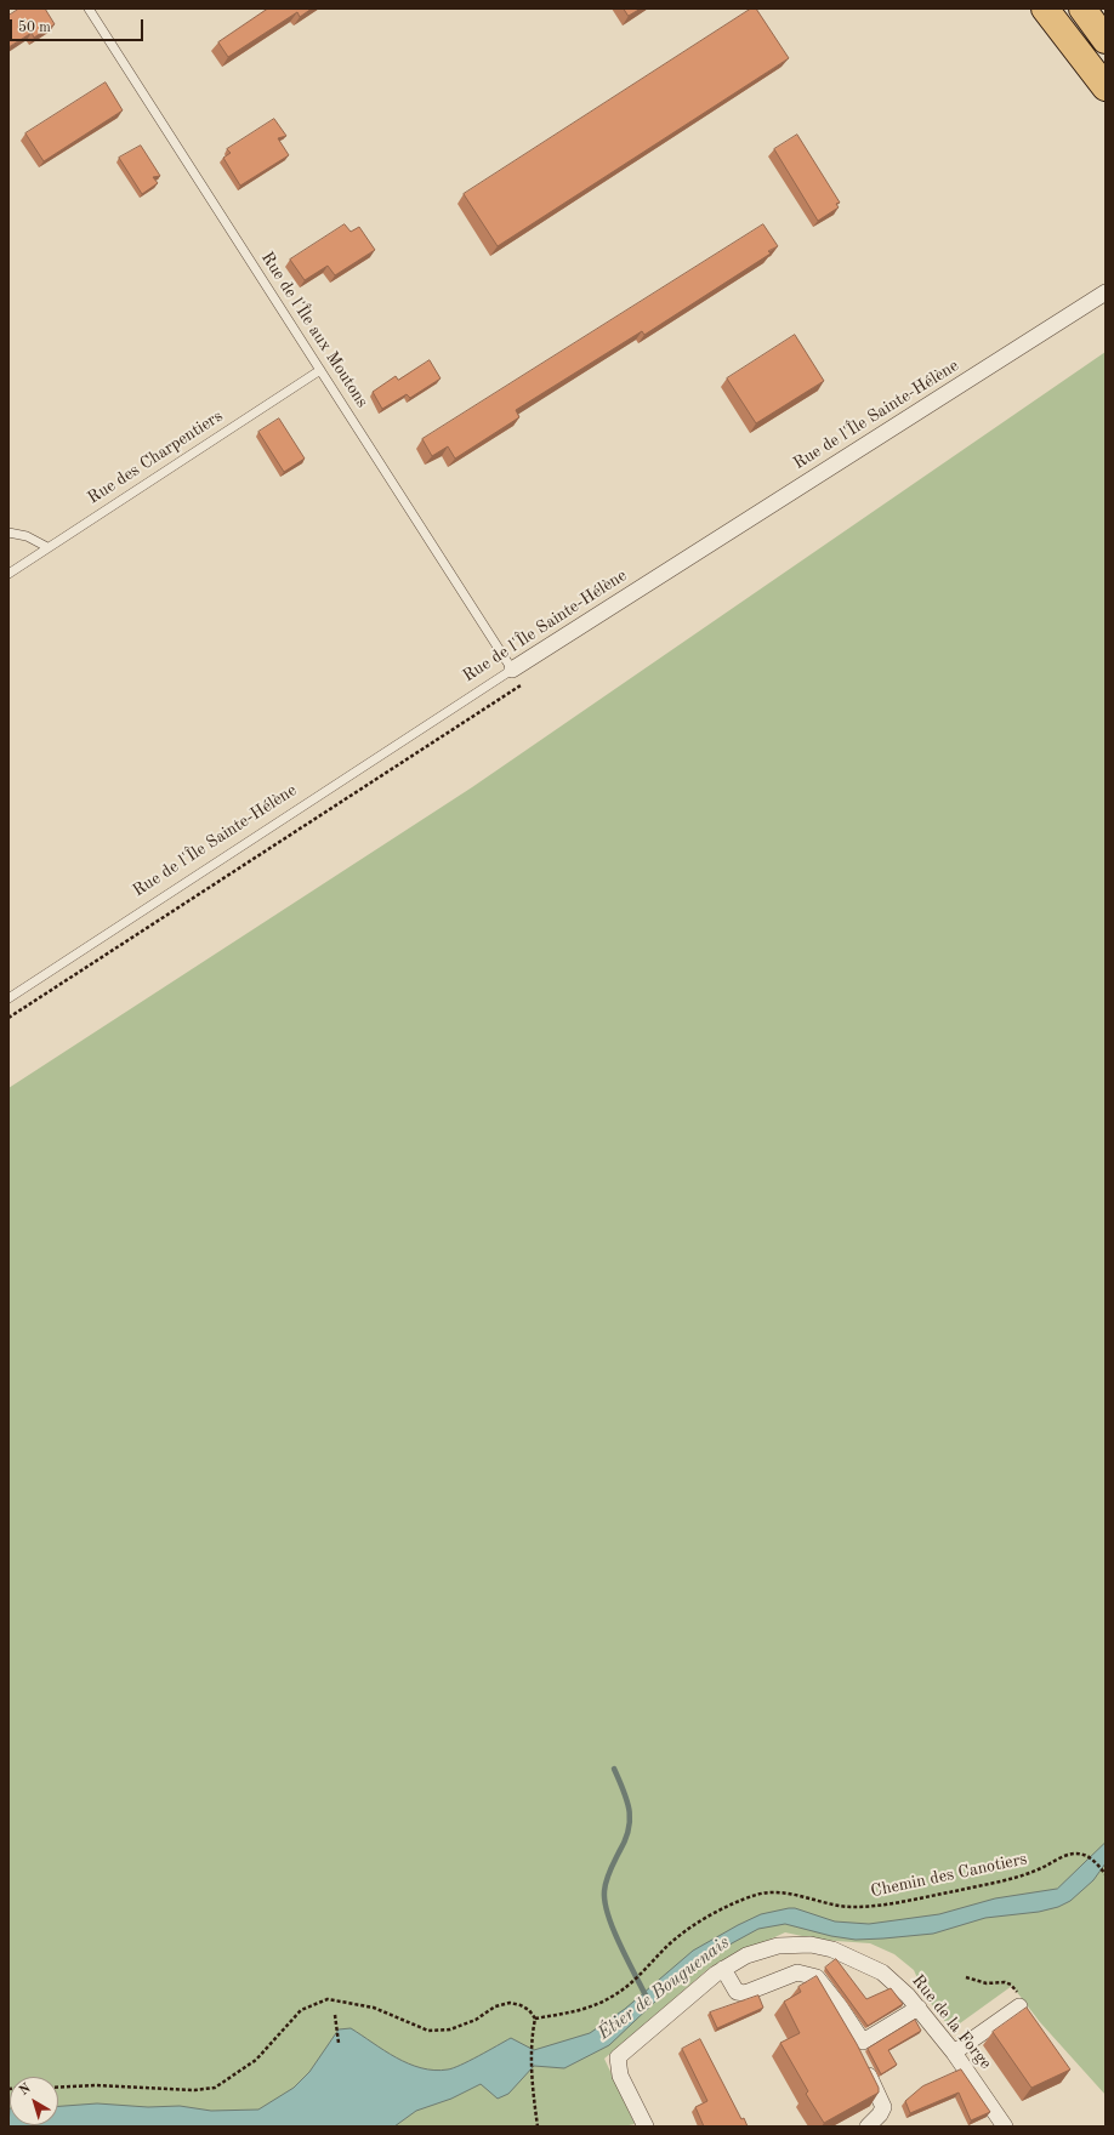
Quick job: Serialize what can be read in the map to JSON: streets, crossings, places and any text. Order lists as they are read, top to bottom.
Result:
{
  "streets": {
    "street": ["Rue de l'Île Sainte-Hélène", "Rue de la Forge"],
    "lane": ["Rue de l'Île aux Moutons", "Rue des Charpentiers"],
    "path": ["Chemin des Canotiers"]
  },
  "crossings": [
    ["Rue de l'Île aux Moutons", "Rue de l'Île Sainte-Hélène"],
    ["Rue de l'Île aux Moutons", "Rue des Charpentiers"]
  ],
  "water": ["Étier de Bouguenais"],
  "scale_bar": "50 m",
  "north": "top left"
}
